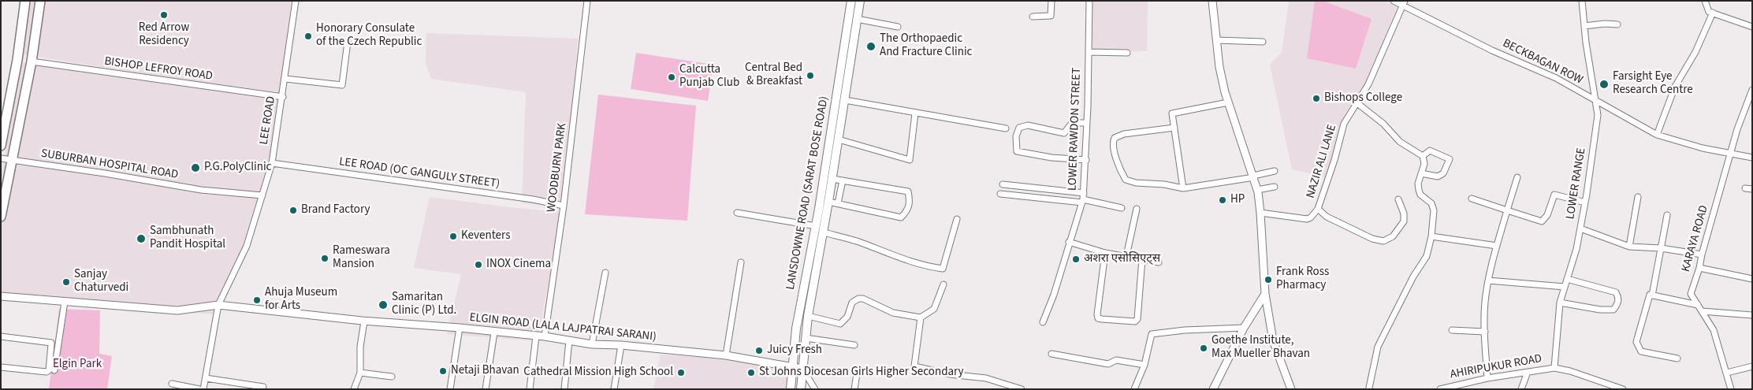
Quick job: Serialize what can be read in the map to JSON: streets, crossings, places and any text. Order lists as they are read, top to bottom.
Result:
{
  "streets": {
    "main road": ["LANSDOWNE ROAD (SARAT BOSE ROAD)"],
    "street": [
      "BECKBAGAN ROW",
      "BISHOP LEFROY ROAD",
      "LEE ROAD",
      "LOWER RAWDON STREET",
      "NAZIR ALI LANE",
      "SUBURBAN HOSPITAL ROAD",
      "WOODBURN PARK",
      "LEE ROAD (OC GANGULY STREET)",
      "LOWER RANGE",
      "KARAYA ROAD",
      "ELGIN ROAD (LALA LAJPATRAI SARANI)",
      "AHIRIPUKUR ROAD"
    ]
  },
  "crossings": [
    ["BECKBAGAN ROW", "NAZIR ALI LANE"],
    ["BECKBAGAN ROW", "LOWER RANGE"],
    ["BECKBAGAN ROW", "KARAYA ROAD"],
    ["BISHOP LEFROY ROAD", "LEE ROAD"],
    ["LEE ROAD", "SUBURBAN HOSPITAL ROAD"],
    ["LEE ROAD", "LEE ROAD (OC GANGULY STREET)"],
    ["LEE ROAD", "ELGIN ROAD (LALA LAJPATRAI SARANI)"],
    ["WOODBURN PARK", "LEE ROAD (OC GANGULY STREET)"],
    ["WOODBURN PARK", "ELGIN ROAD (LALA LAJPATRAI SARANI)"],
    ["LOWER RANGE", "AHIRIPUKUR ROAD"],
    ["LANSDOWNE ROAD (SARAT BOSE ROAD)", "ELGIN ROAD (LALA LAJPATRAI SARANI)"]
  ],
  "parks": ["Elgin Park"],
  "places": [
    "Red Arrow Residency",
    "Honorary Consulate of the Czech Republic",
    "The Orthopaedic And Fracture Clinic",
    "Central Bed & Breakfast",
    "Calcutta Punjab Club",
    "Farsight Eye Research Centre",
    "Bishops College",
    "P.G.PolyClinic",
    "HP",
    "Brand Factory",
    "Keventers",
    "Sambhunath Pandit Hospital",
    "Rameswara Mansion",
    "अशरा एसोसिएट्स",
    "INOX Cinema",
    "Frank Ross Pharmacy",
    "Sanjay Chaturvedi",
    "Ahuja Museum for Arts",
    "Samaritan Clinic (P) Ltd.",
    "Goethe Institute, Max Mueller Bhavan",
    "Juicy Fresh",
    "Netaji Bhavan",
    "Cathedral Mission High School",
    "St Johns Diocesan Girls Higher Secondary"
  ]
}
